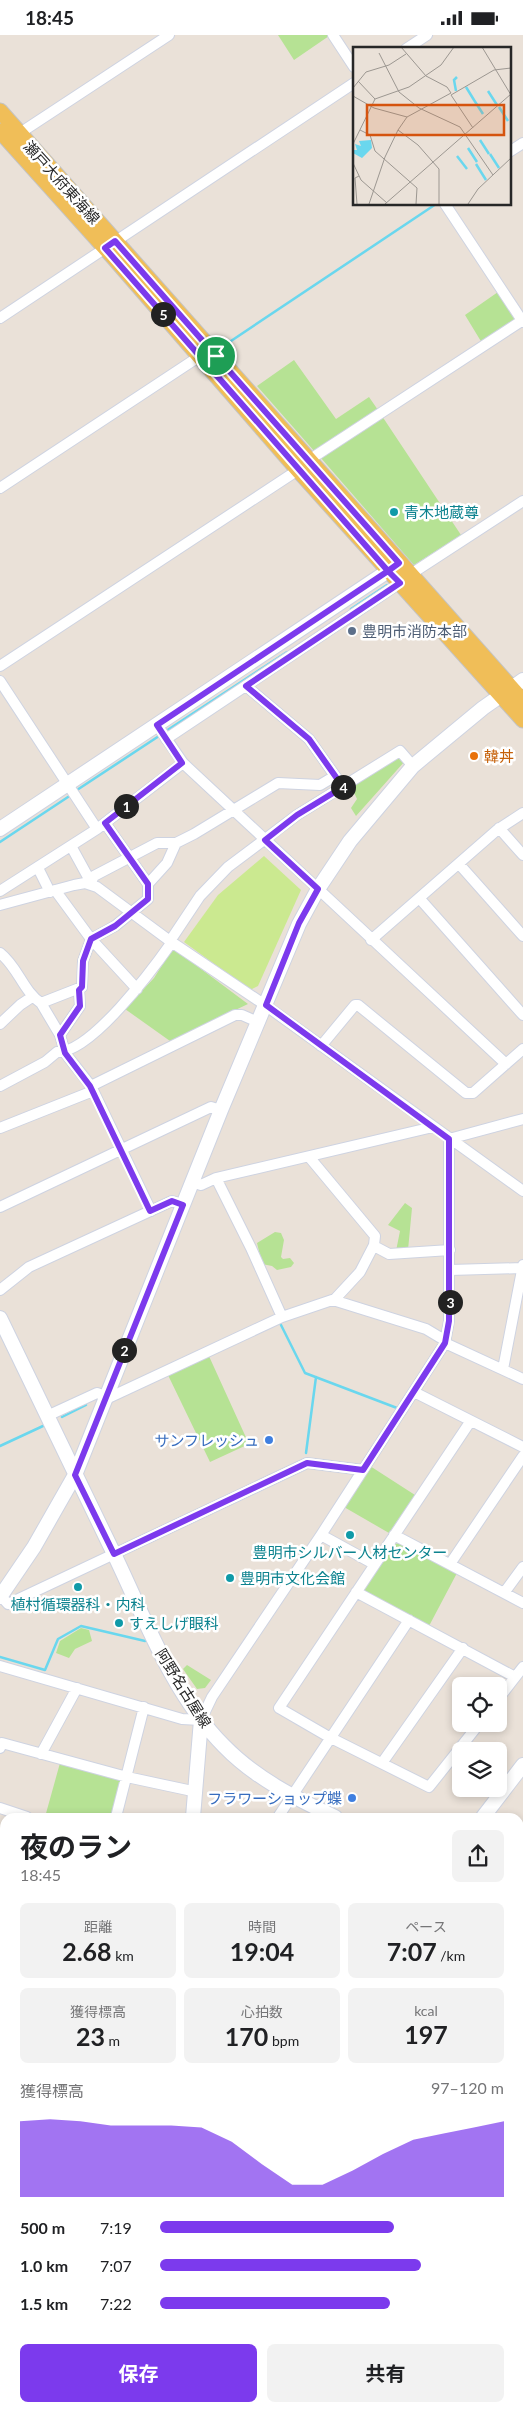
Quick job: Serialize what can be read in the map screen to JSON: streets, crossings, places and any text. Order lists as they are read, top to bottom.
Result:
{
  "streets": {
    "main road": ["瀬戸大府東海線"],
    "street": ["阿野名古屋線"]
  },
  "places": [
    "青木地蔵尊",
    "豊明市消防本部",
    "韓丼",
    "サンフレッシュ",
    "豊明市シルバー人材センター",
    "豊明市文化会館",
    "植村循環器科・内科",
    "すえしげ眼科",
    "フラワーショップ蝶"
  ],
  "page": {
    "status": "18:45",
    "pins": [
      "5",
      "4",
      "1",
      "3",
      "2"
    ],
    "heading": ["夜のラン", "18:45"],
    "stats": [
      ["距離", "2.68 km"],
      ["時間", "19:04"],
      ["ペース", "7:07 /km"],
      ["獲得標高", "23 m"],
      ["心拍数", "170 bpm"],
      ["kcal", "197"]
    ],
    "chart": ["獲得標高", "97–120 m"],
    "list": [
      {
        "name": "500 m",
        "note": "7:19"
      },
      {
        "name": "1.0 km",
        "note": "7:07"
      },
      {
        "name": "1.5 km",
        "note": "7:22"
      }
    ],
    "buttons": ["保存", "共有"]
  }
}
